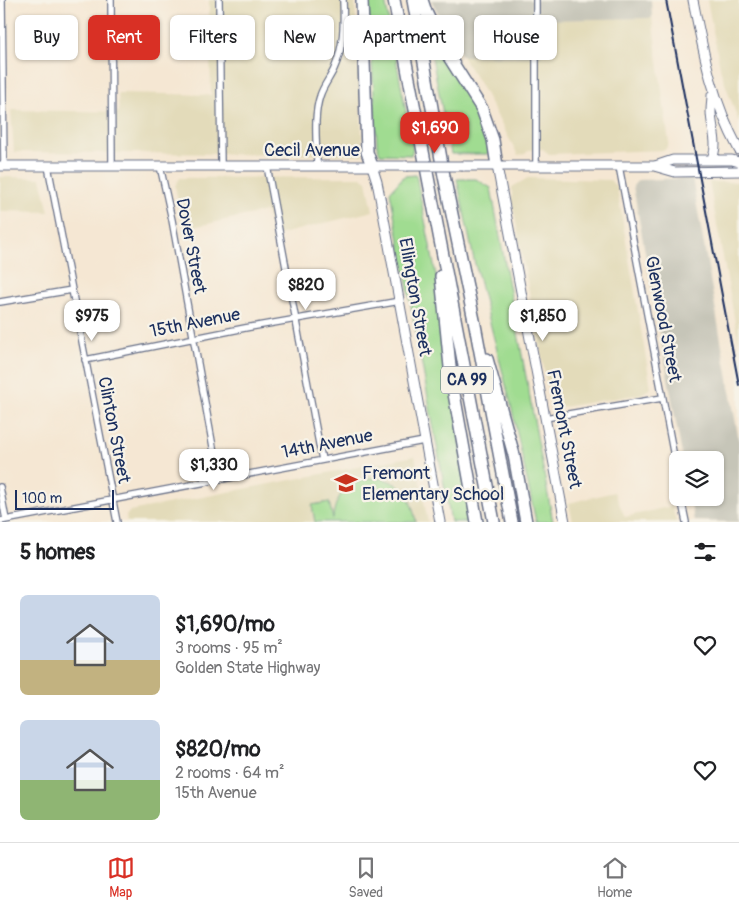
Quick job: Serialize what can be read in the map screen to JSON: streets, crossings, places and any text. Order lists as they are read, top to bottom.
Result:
{
  "streets": {
    "highway": ["CA 99"],
    "main road": ["Cecil Avenue", "Ellington Street", "Fremont Street"],
    "street": [
      "Dover Street",
      "Glenwood Street",
      "15th Avenue",
      "Clinton Street",
      "14th Avenue"
    ]
  },
  "crossings": [
    ["Cecil Avenue", "Dover Street"],
    ["Cecil Avenue", "Ellington Street"],
    ["Cecil Avenue", "Glenwood Street"],
    ["Cecil Avenue", "Fremont Street"],
    ["Cecil Avenue", "Clinton Street"],
    ["Dover Street", "15th Avenue"],
    ["Dover Street", "14th Avenue"],
    ["Ellington Street", "15th Avenue"],
    ["Ellington Street", "14th Avenue"],
    ["15th Avenue", "Clinton Street"],
    ["Clinton Street", "14th Avenue"]
  ],
  "places": {
    "school or university": ["Fremont Elementary School"]
  },
  "scale_bar": "100 m",
  "page": {
    "chip": [
      "Buy",
      "Rent",
      "Filters",
      "New",
      "Apartment",
      "House"
    ],
    "price": [
      "$1,690",
      "$820",
      "$975",
      "$1,850",
      "$1,330"
    ],
    "scale": "100 m",
    "heading": "5 homes",
    "list": [
      {
        "name": "$1,690/mo",
        "note": "3 rooms · 95 m² · Golden State Highway"
      },
      {
        "name": "$820/mo",
        "note": "2 rooms · 64 m² · 15th Avenue"
      }
    ],
    "tabs": ["Map", "Saved", "Home"]
  }
}
